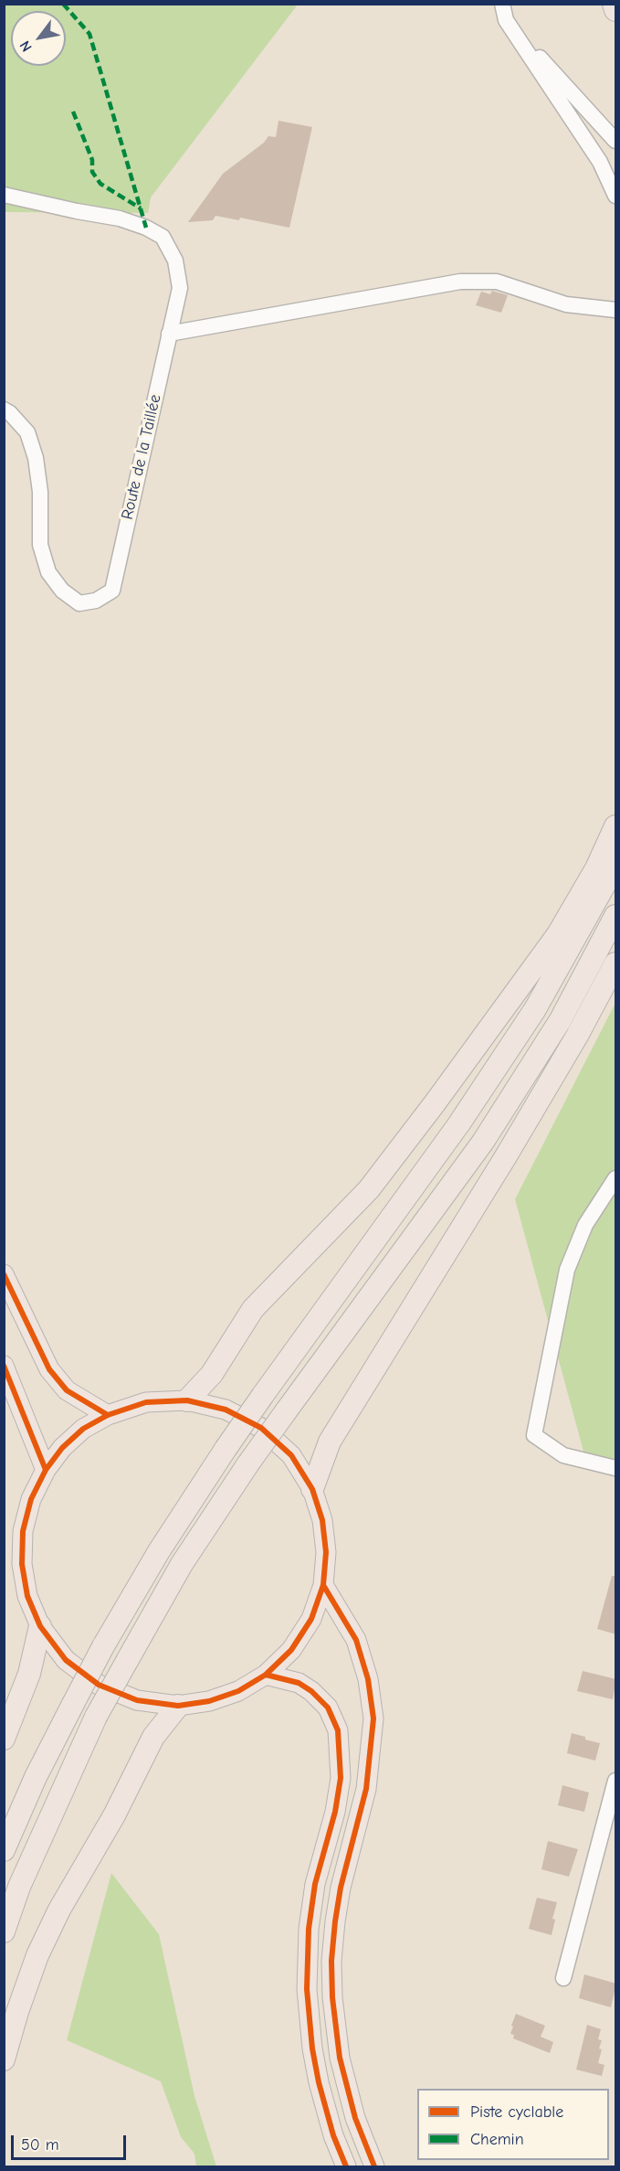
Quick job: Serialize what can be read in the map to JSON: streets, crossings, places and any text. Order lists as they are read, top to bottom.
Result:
{
  "streets": {
    "street": ["Route de la Taillée"]
  },
  "legend": ["Piste cyclable", "Chemin"],
  "scale_bar": "50 m",
  "north": "bottom left"
}
